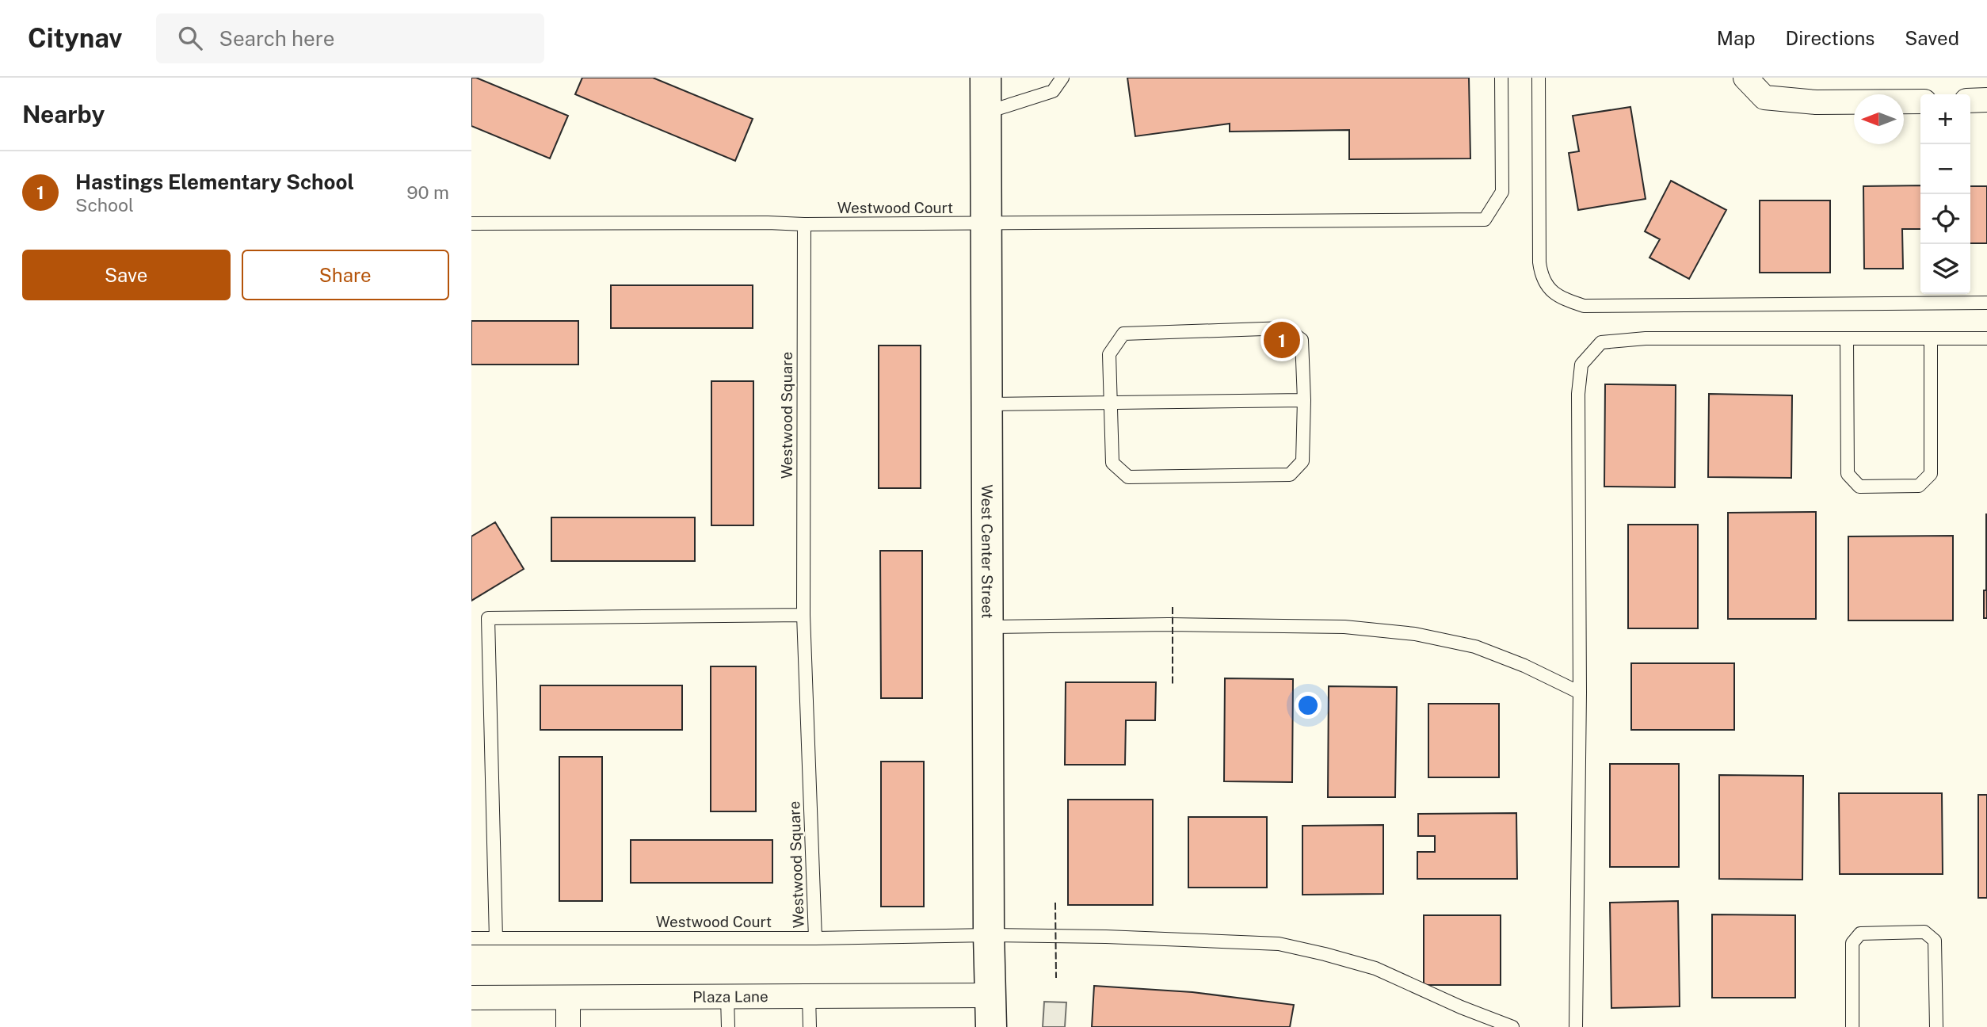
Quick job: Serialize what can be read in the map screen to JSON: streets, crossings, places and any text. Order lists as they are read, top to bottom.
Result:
{
  "streets": {
    "street": ["West Center Street", "Plaza Lane"],
    "lane": ["Westwood Court", "Westwood Square"]
  },
  "crossings": [
    ["Westwood Court", "Westwood Square"],
    ["Westwood Court", "West Center Street"],
    ["West Center Street", "Plaza Lane"]
  ],
  "north": "left",
  "page": {
    "header": "Citynav",
    "search": "Search here",
    "nav": ["Map", "Directions", "Saved"],
    "heading": "Nearby",
    "map_buttons": ["+", "−"],
    "list": [
      {
        "mark": "1",
        "name": "Hastings Elementary School",
        "note": "School",
        "value": "90 m"
      }
    ],
    "buttons": ["Save", "Share"],
    "pins": "1"
  }
}
